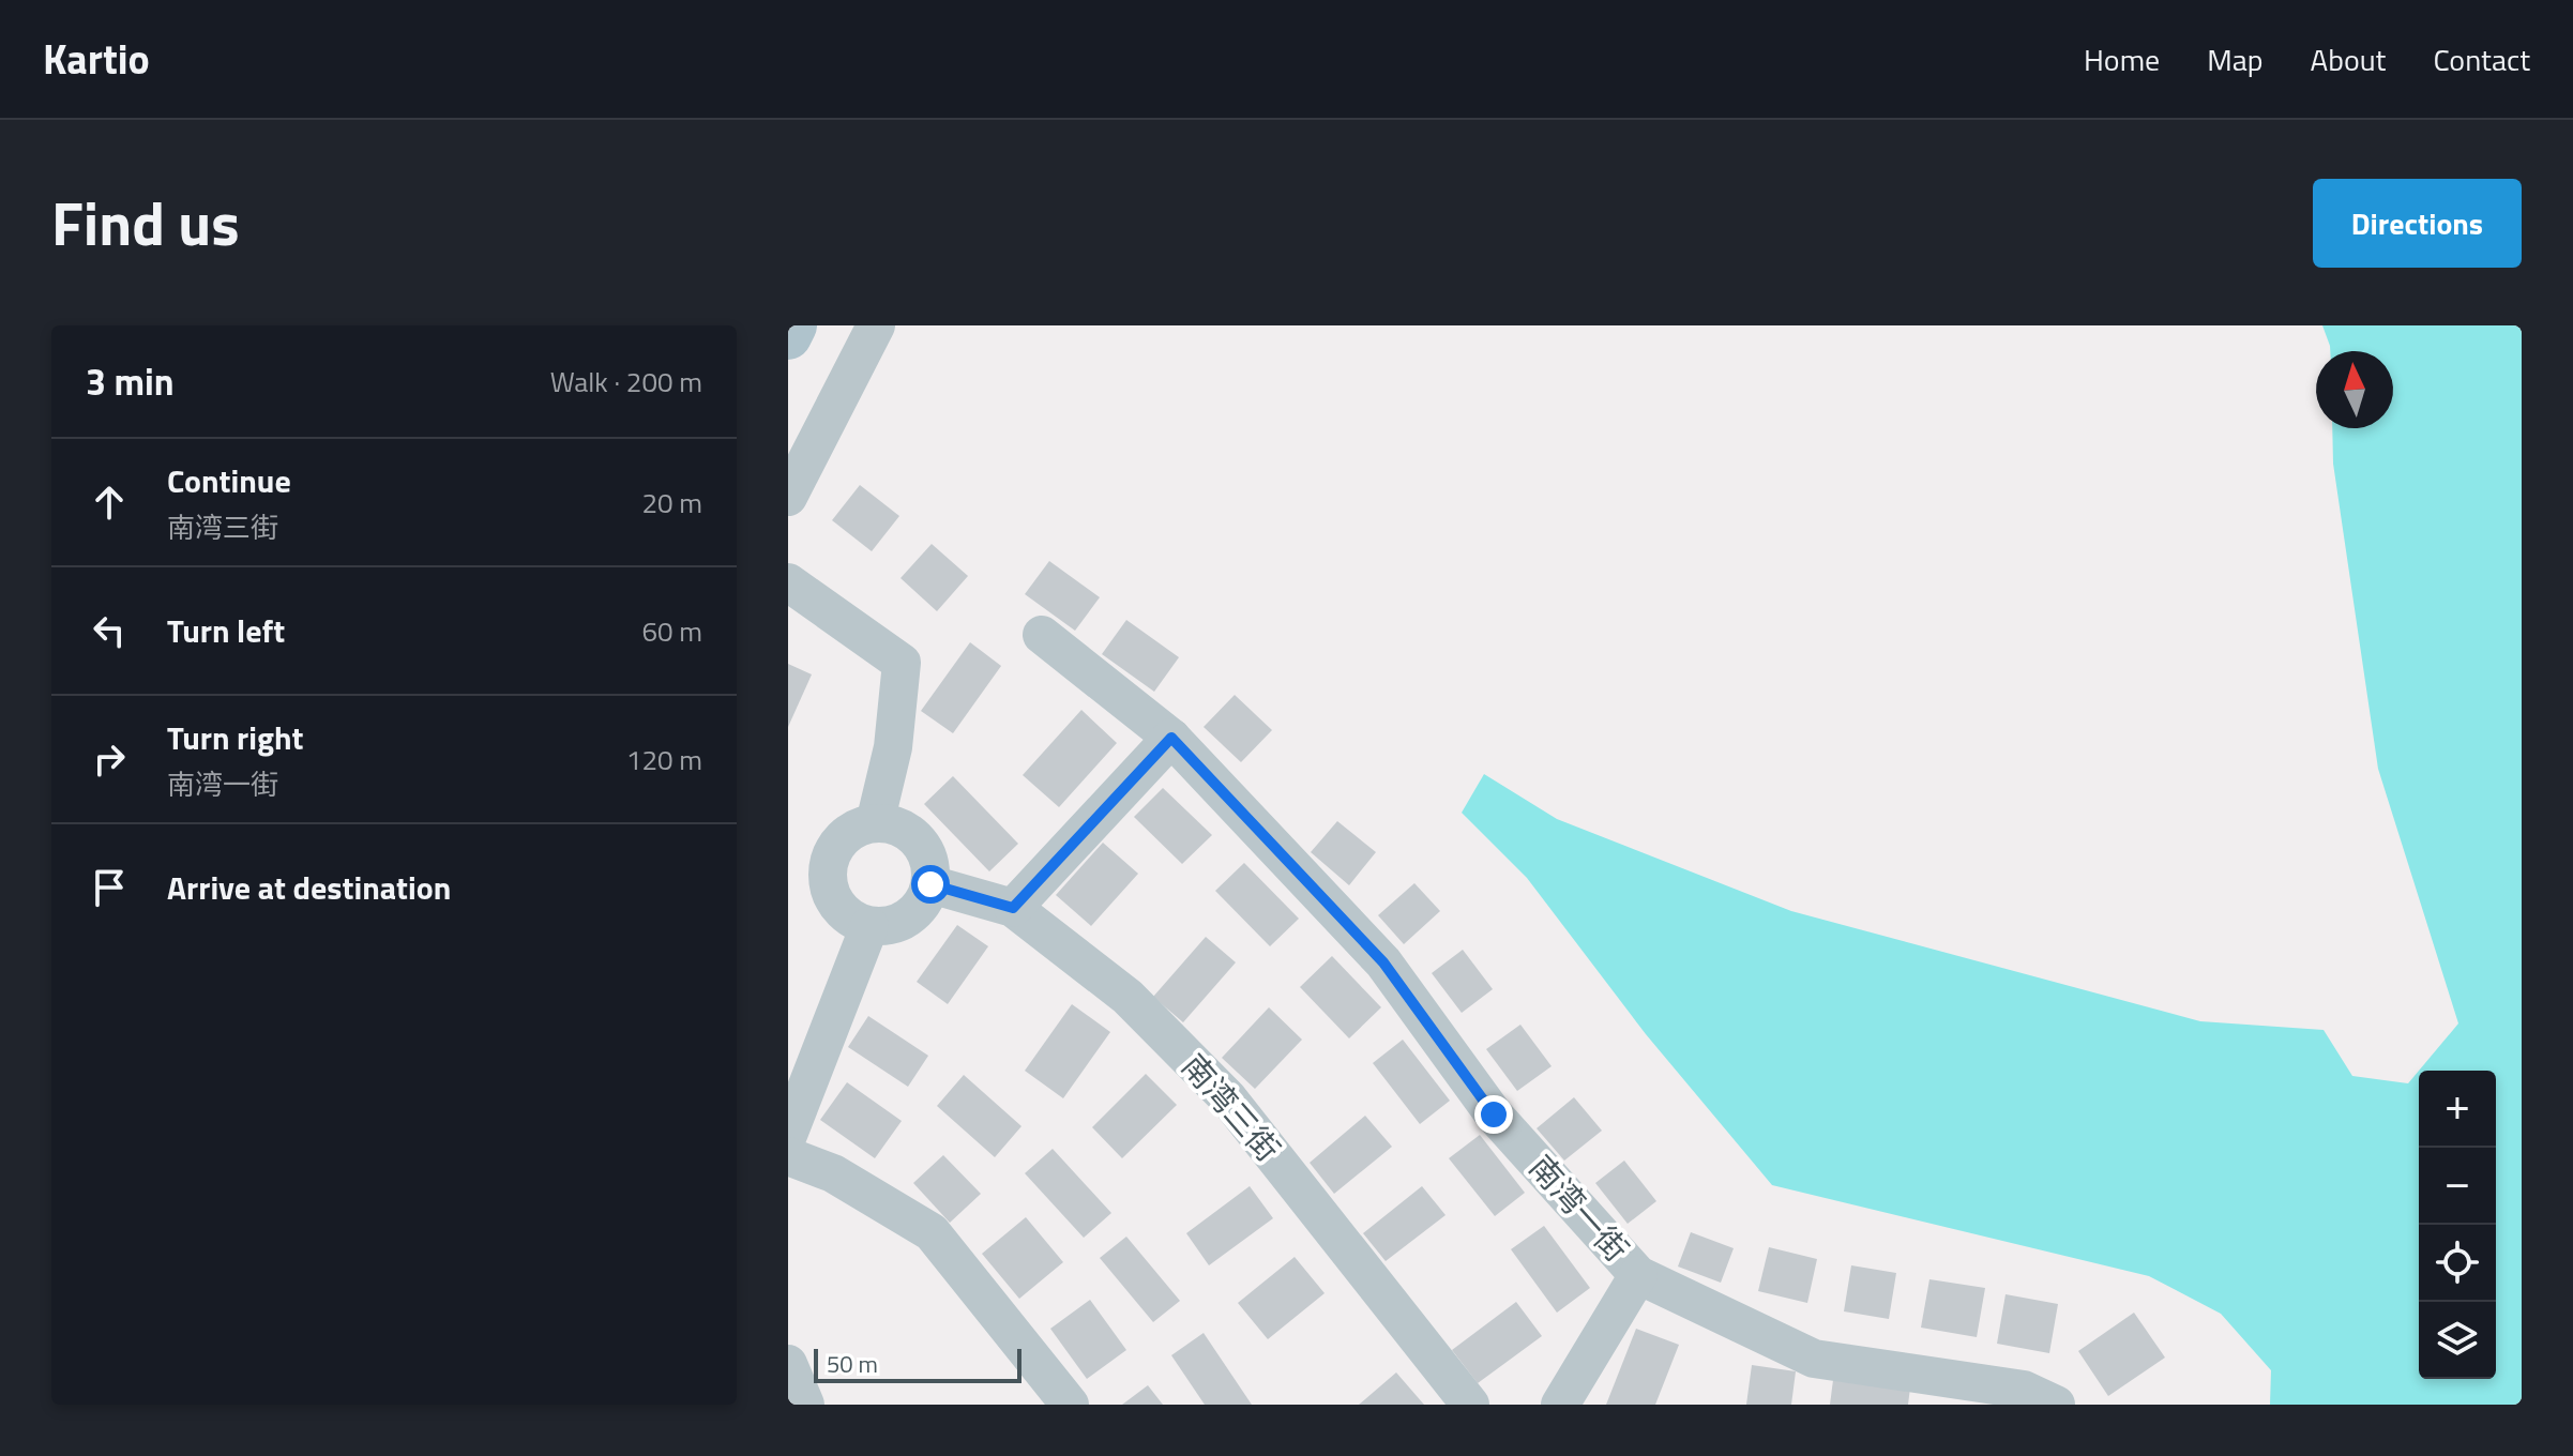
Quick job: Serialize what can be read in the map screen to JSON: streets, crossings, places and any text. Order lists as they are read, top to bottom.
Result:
{
  "streets": {
    "street": ["南湾三街", "南湾一街"]
  },
  "scale_bar": "50 m",
  "north": "top",
  "page": {
    "header": "Kartio",
    "nav": [
      "Home",
      "Map",
      "About",
      "Contact"
    ],
    "title": "Find us",
    "buttons": "Directions",
    "heading": ["3 min", "Walk · 200 m"],
    "list": [
      ["Continue", "南湾三街", "20 m"],
      ["Turn left", "60 m"],
      ["Turn right", "南湾一街", "120 m"],
      "Arrive at destination"
    ],
    "map_buttons": ["+", "−"],
    "scale": "50 m"
  }
}
